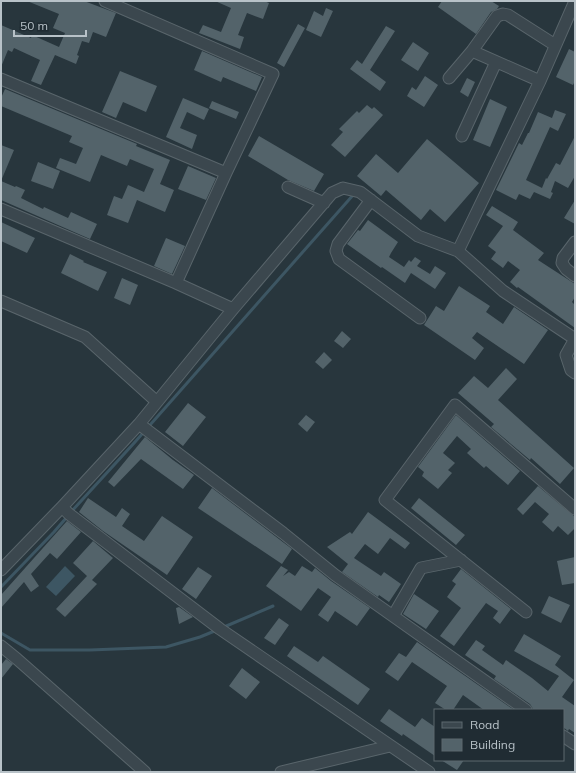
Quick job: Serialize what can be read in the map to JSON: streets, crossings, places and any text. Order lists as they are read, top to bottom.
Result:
{
  "legend": ["Road", "Building"],
  "scale_bar": "50 m"
}
